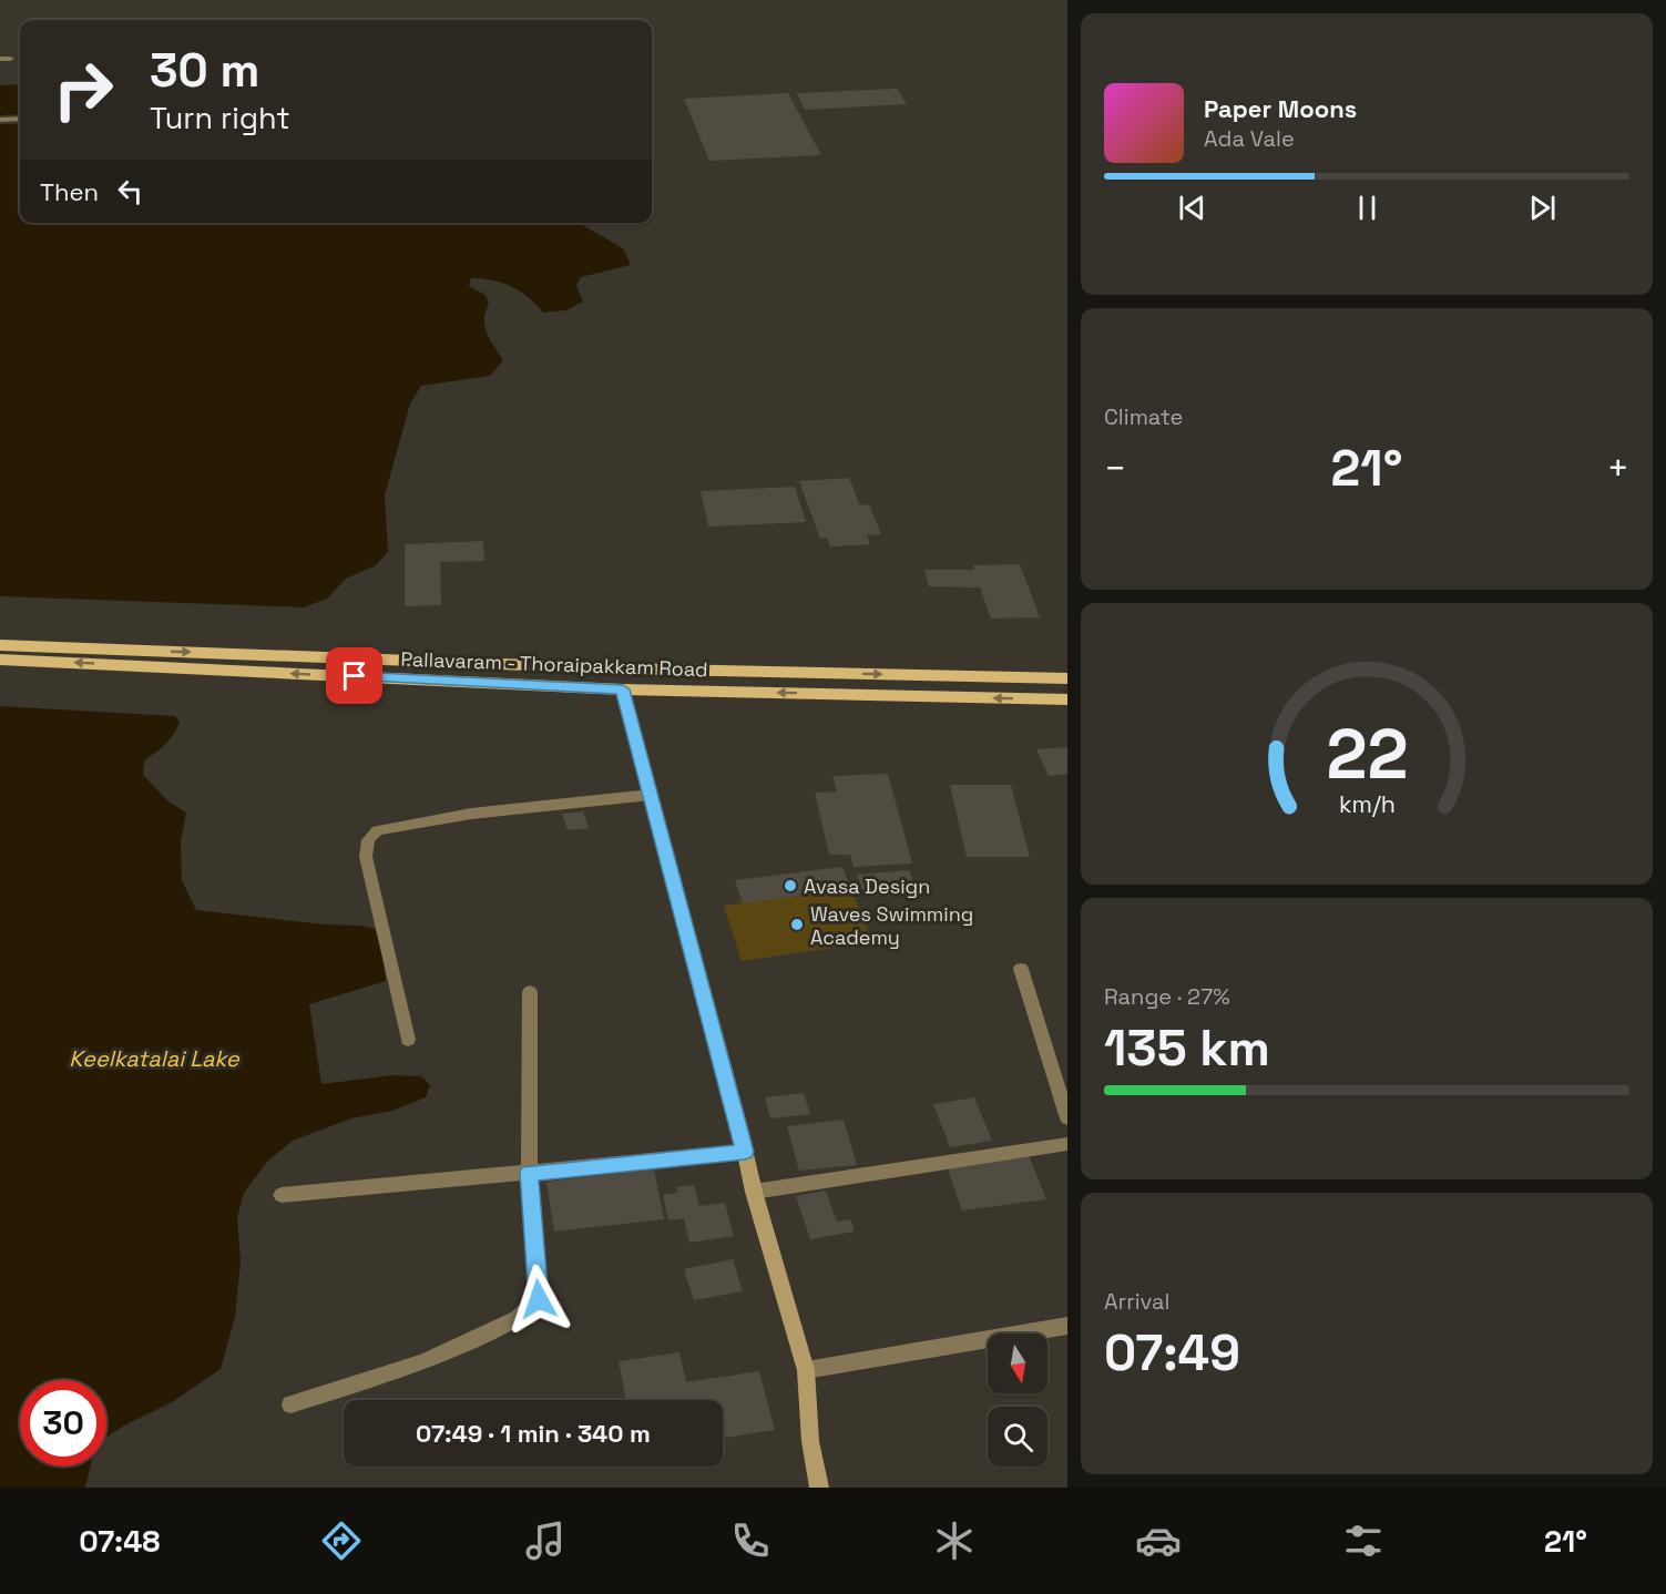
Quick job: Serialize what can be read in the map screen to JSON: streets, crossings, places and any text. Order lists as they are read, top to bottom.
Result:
{
  "streets": {
    "main road": ["Pallavaram - Thoraipakkam Road"]
  },
  "water": ["Keelkatalai Lake"],
  "places": ["Avasa Design", "Waves Swimming Academy"],
  "north": "bottom",
  "page": {
    "turn": ["30 m", "Turn right"],
    "song": ["Paper Moons", "Ada Vale"],
    "then": "Then",
    "tile": [
      "Climate",
      ["Range · 27%", "135 km"],
      ["Arrival", "07:49"]
    ],
    "heat": ["−", "21°", "+"],
    "limit": "30",
    "trip": "07:49 · 1 min · 340 m",
    "tabs": ["07:48", "21°"],
    "gauge": ["22", "km/h"]
  }
}
